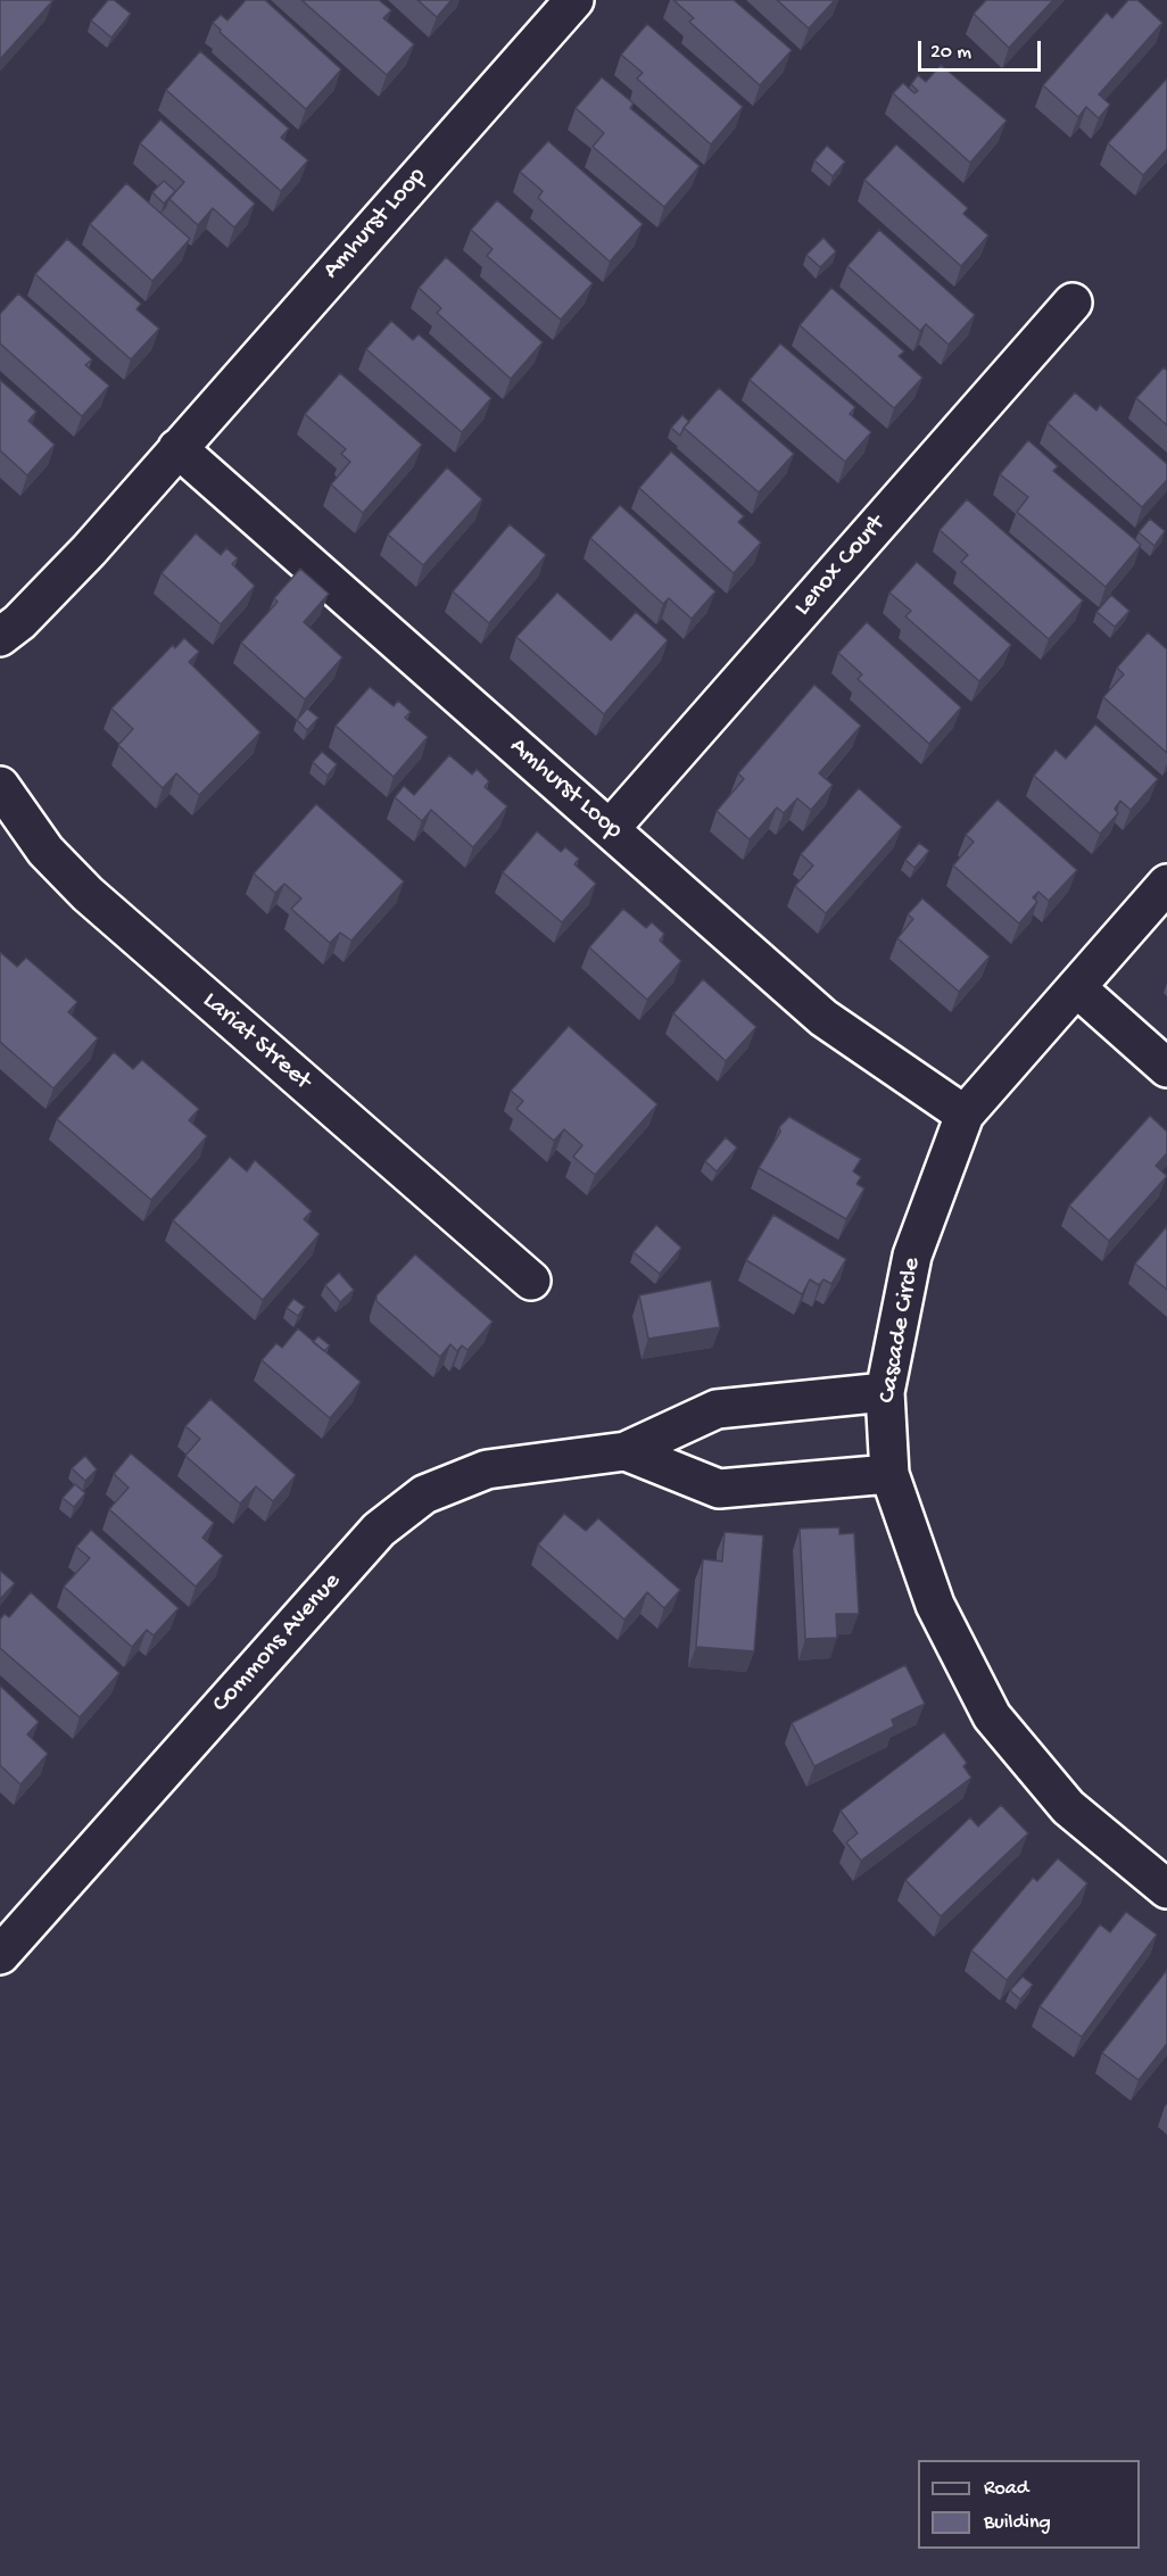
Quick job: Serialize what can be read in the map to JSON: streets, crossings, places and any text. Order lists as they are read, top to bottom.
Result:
{
  "streets": {
    "street": [
      "Amhurst Loop",
      "Lenox Court",
      "Lariat Street",
      "Cascade Circle",
      "Commons Avenue"
    ]
  },
  "crossings": [
    ["Amhurst Loop", "Lenox Court"],
    ["Amhurst Loop", "Cascade Circle"],
    ["Cascade Circle", "Commons Avenue"]
  ],
  "legend": ["Road", "Building"],
  "scale_bar": "20 m"
}
